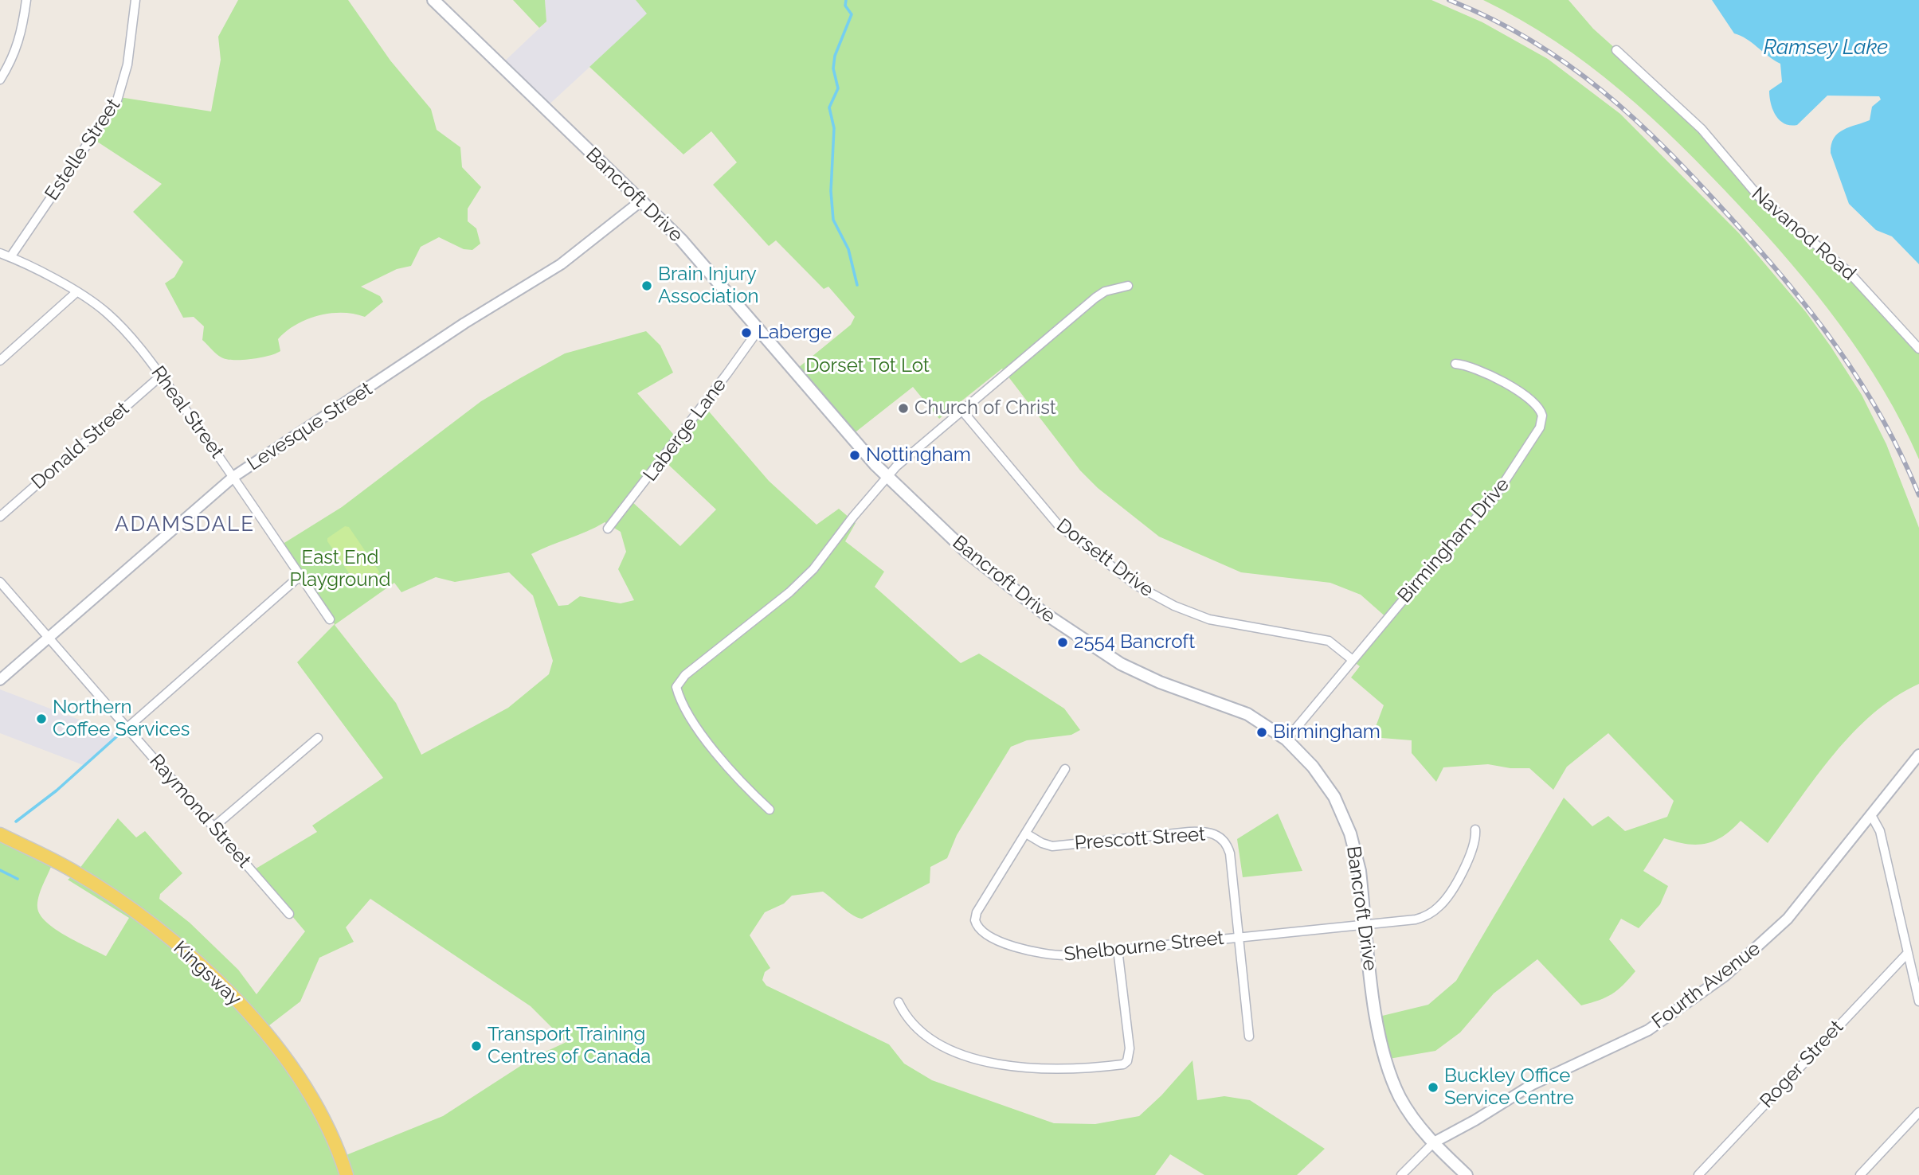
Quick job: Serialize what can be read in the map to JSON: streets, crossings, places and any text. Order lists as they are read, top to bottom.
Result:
{
  "streets": {
    "main road": ["Bancroft Drive", "Kingsway"],
    "street": [
      "Estelle Street",
      "Navanod Road",
      "Rheal Street",
      "Levesque Street",
      "Laberge Lane",
      "Donald Street",
      "Birmingham Drive",
      "Dorsett Drive",
      "Raymond Street",
      "Prescott Street",
      "Shelbourne Street",
      "Fourth Avenue",
      "Roger Street"
    ]
  },
  "crossings": [
    ["Estelle Street", "Rheal Street"],
    ["Bancroft Drive", "Levesque Street"],
    ["Bancroft Drive", "Laberge Lane"],
    ["Bancroft Drive", "Birmingham Drive"],
    ["Bancroft Drive", "Shelbourne Street"],
    ["Bancroft Drive", "Fourth Avenue"],
    ["Rheal Street", "Levesque Street"],
    ["Rheal Street", "Donald Street"],
    ["Levesque Street", "Raymond Street"],
    ["Birmingham Drive", "Dorsett Drive"],
    ["Prescott Street", "Shelbourne Street"]
  ],
  "districts": ["ADAMSDALE"],
  "water": ["Ramsey Lake"],
  "parks": ["Dorset Tot Lot", "East End Playground"],
  "places": [
    "Brain Injury Association",
    "Laberge",
    "Church of Christ",
    "Nottingham",
    "2554 Bancroft",
    "Northern Coffee Services",
    "Birmingham",
    "Transport Training Centres of Canada",
    "Buckley Office Service Centre"
  ]
}
